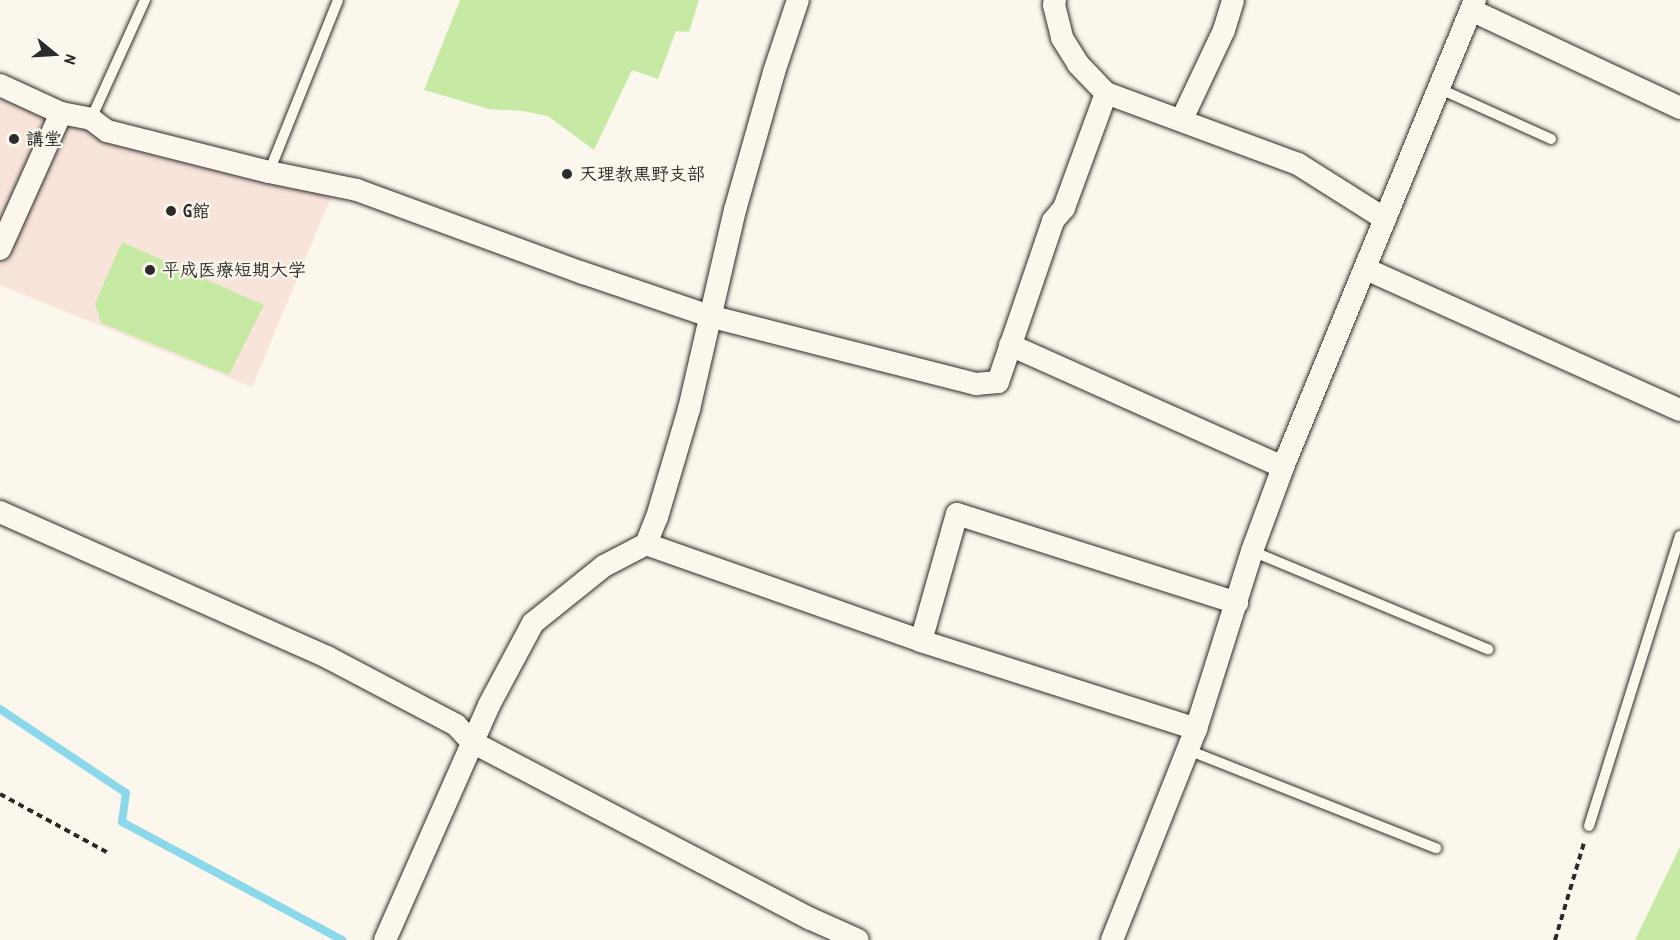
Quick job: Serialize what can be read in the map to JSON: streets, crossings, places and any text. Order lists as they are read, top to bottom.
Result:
{
  "places": [
    "講堂",
    "天理教黒野支部",
    "G館",
    "平成医療短期大学"
  ],
  "north": "right"
}
